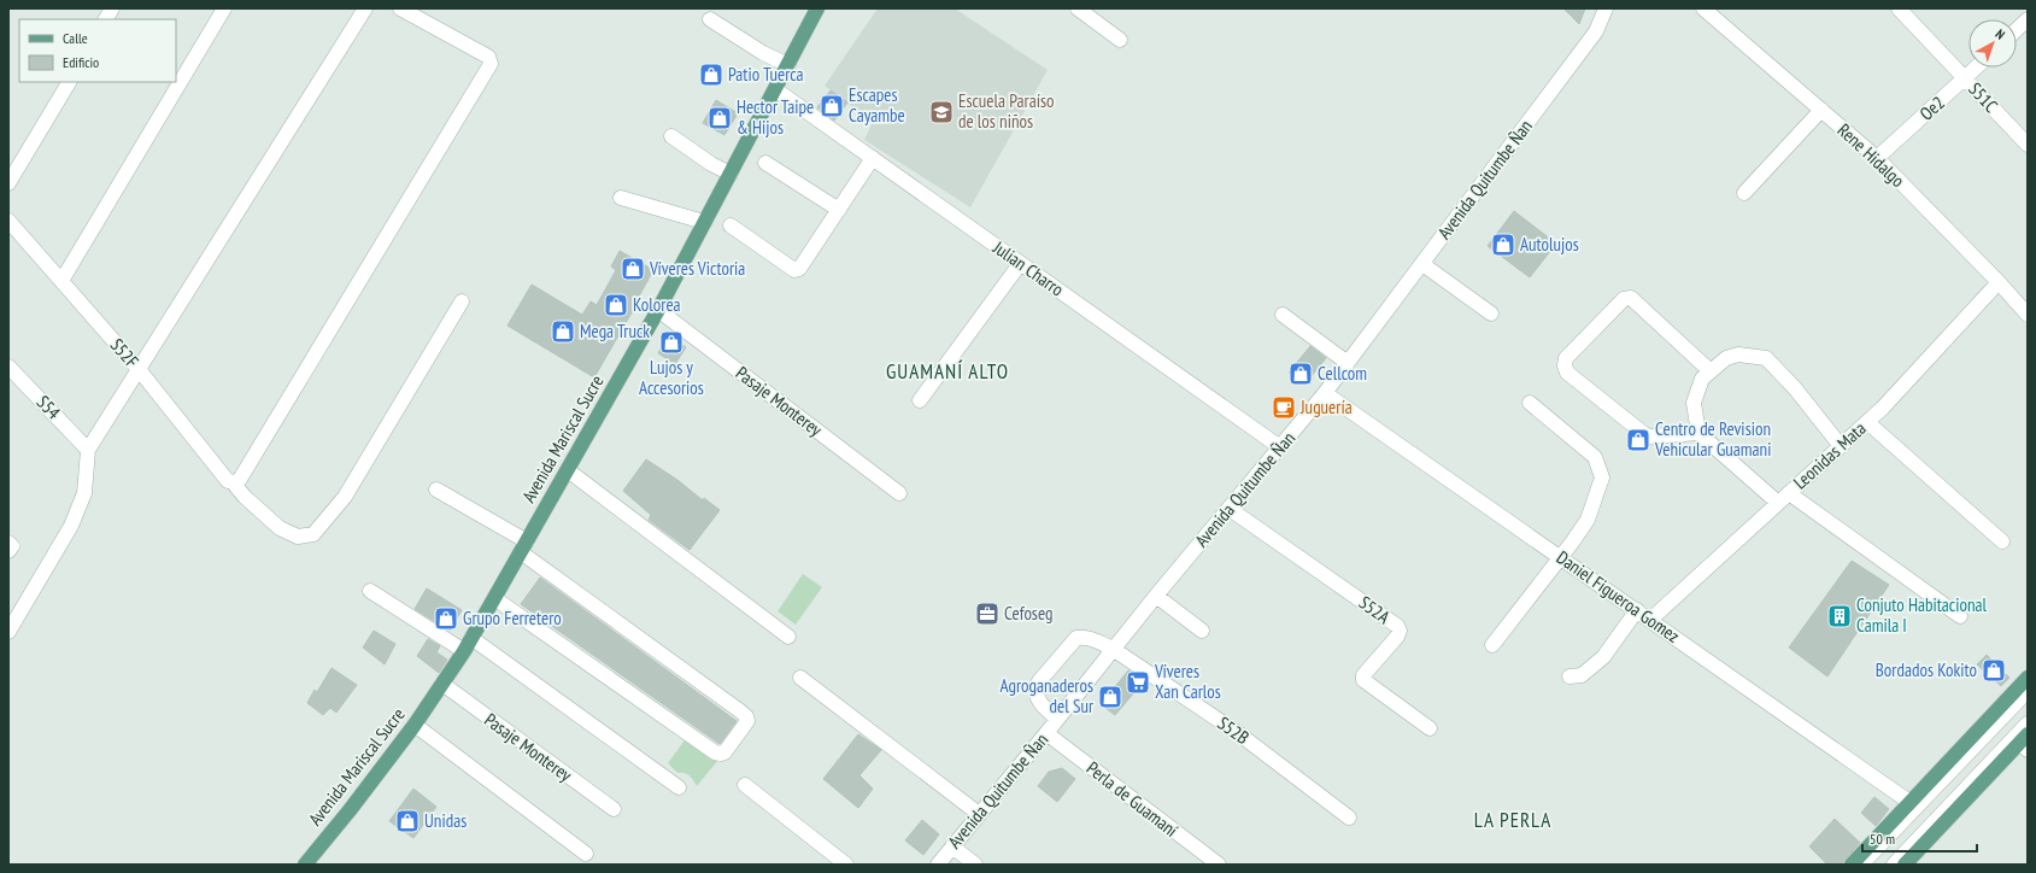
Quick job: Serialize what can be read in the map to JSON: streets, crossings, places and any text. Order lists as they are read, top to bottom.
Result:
{
  "streets": {
    "main road": ["Avenida Mariscal Sucre"],
    "street": [
      "S51C",
      "Oe2",
      "Rene Hidalgo",
      "Avenida Quitumbe Ñan",
      "Julian Charro",
      "S52F",
      "Pasaje Monterey",
      "S54",
      "Leonidas Mata",
      "Daniel Figueroa Gomez",
      "S52A",
      "S52B",
      "Perla de Guamaní"
    ]
  },
  "crossings": [
    ["S51C", "Oe2"],
    ["Oe2", "Rene Hidalgo"],
    ["Rene Hidalgo", "Leonidas Mata"],
    ["Avenida Quitumbe Ñan", "Julian Charro"],
    ["Avenida Quitumbe Ñan", "Daniel Figueroa Gomez"],
    ["Avenida Quitumbe Ñan", "S52A"],
    ["Avenida Quitumbe Ñan", "S52B"],
    ["Avenida Quitumbe Ñan", "Perla de Guamaní"],
    ["Julian Charro", "Avenida Mariscal Sucre"],
    ["Pasaje Monterey", "Avenida Mariscal Sucre"],
    ["Leonidas Mata", "Daniel Figueroa Gomez"]
  ],
  "districts": ["GUAMANÍ ALTO", "LA PERLA"],
  "places": {
    "shop": [
      "Patio Tuerca",
      "Escapes Cayambe",
      "Hector Taipe & Hijos",
      "Autolujos",
      "Víveres Victoria",
      "Kolorea",
      "Mega Truck",
      "Lujos y Accesorios",
      "Cellcom",
      "Centro de Revision Vehicular Guamani",
      "Grupo Ferretero",
      "Bordados Kokito",
      "Agroganaderos del Sur",
      "Unidas"
    ],
    "school or university": ["Escuela Paraíso de los niños"],
    "cafe": ["Juguería"],
    "office": ["Cefoseg"],
    "building": ["Conjuto Habitacional Camila I"],
    "supermarket": ["Víveres Xan Carlos"]
  },
  "legend": ["Calle", "Edificio"],
  "scale_bar": "50 m",
  "north": "top right"
}
